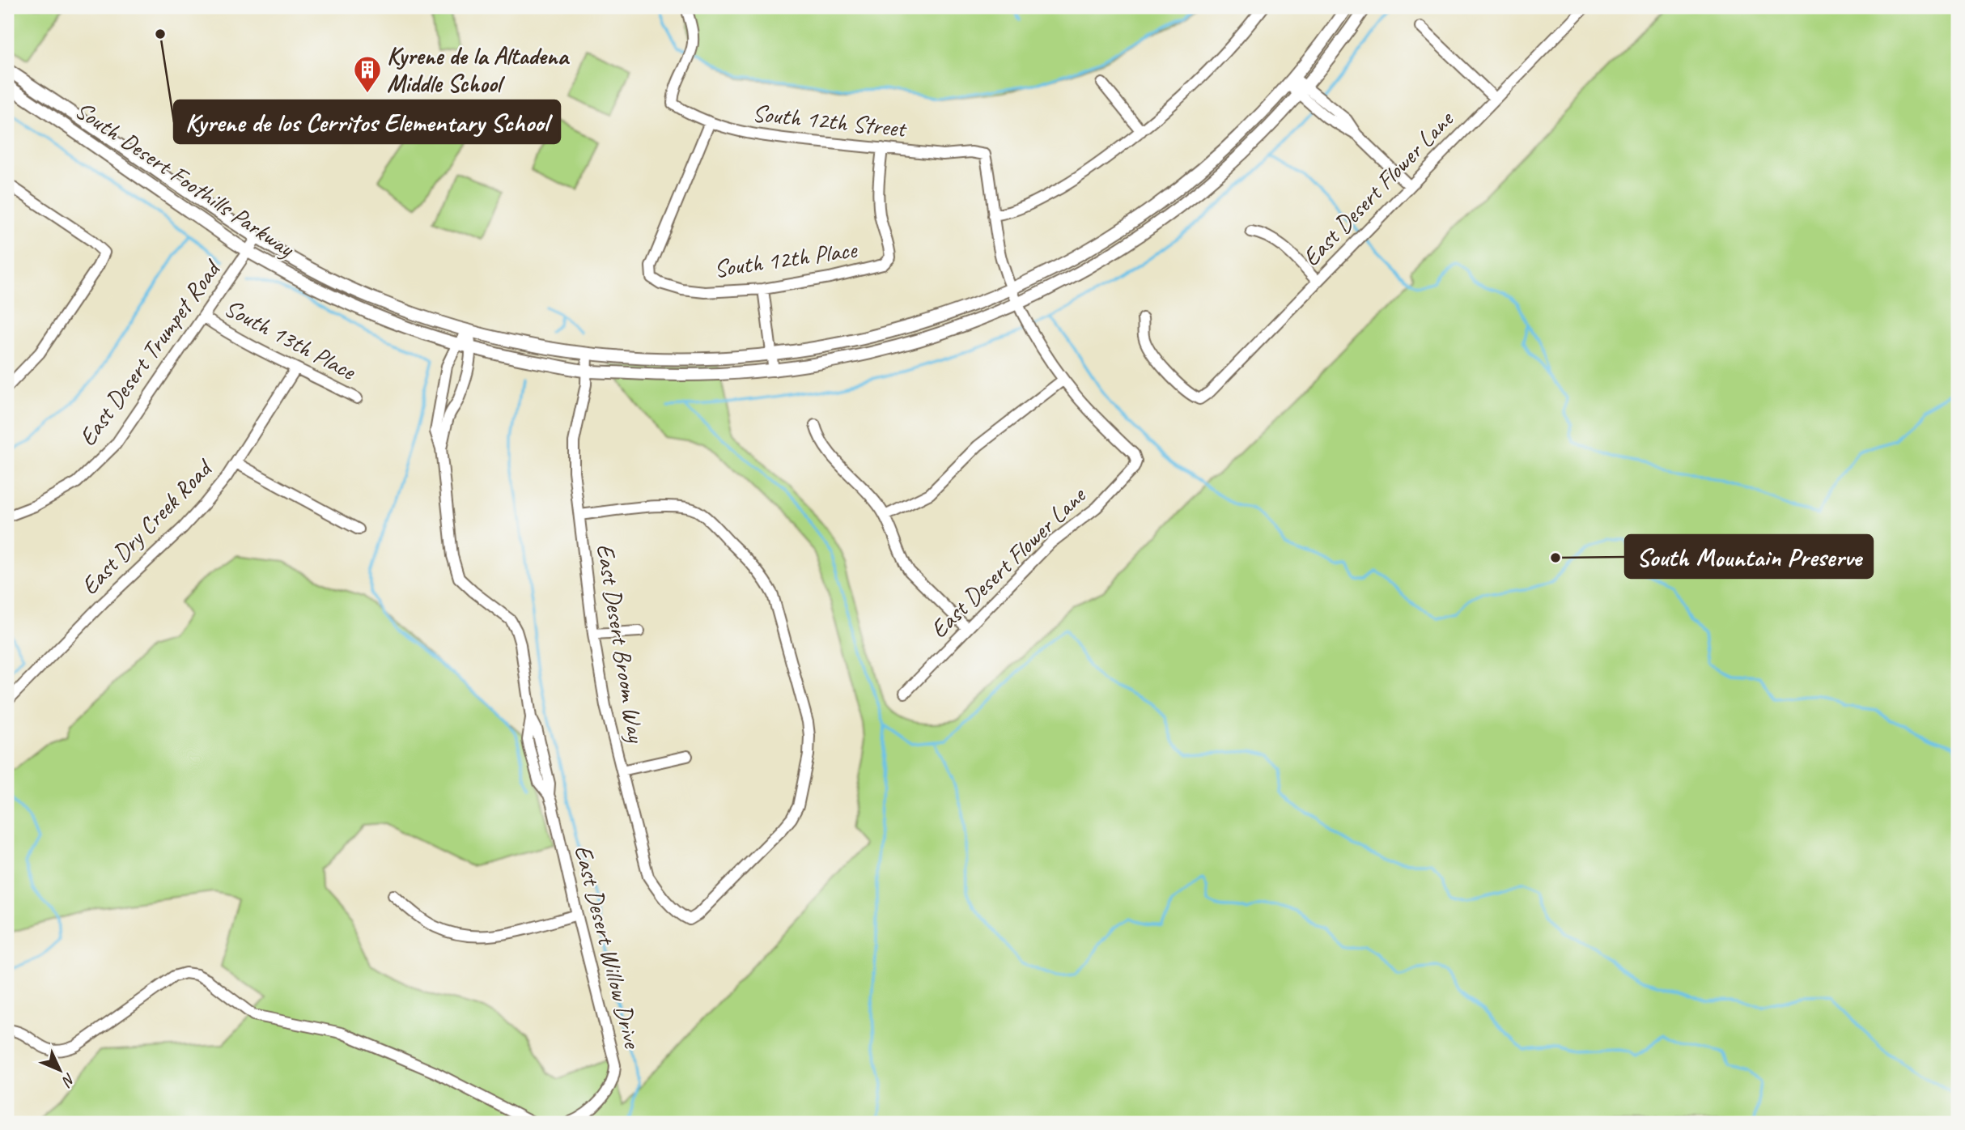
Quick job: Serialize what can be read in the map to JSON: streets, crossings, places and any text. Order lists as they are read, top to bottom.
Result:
{
  "streets": {
    "street": [
      "South 12th Street",
      "South Desert Foothills Parkway",
      "East Desert Flower Lane",
      "South 12th Place",
      "South 13th Place",
      "East Desert Trumpet Road",
      "East Dry Creek Road",
      "East Desert Broom Way",
      "East Desert Willow Drive"
    ]
  },
  "crossings": [
    ["South 12th Street", "South 12th Place"],
    ["South Desert Foothills Parkway", "East Desert Trumpet Road"],
    ["South Desert Foothills Parkway", "East Desert Broom Way"],
    ["South Desert Foothills Parkway", "East Desert Willow Drive"],
    ["South 13th Place", "East Desert Trumpet Road"],
    ["South 13th Place", "East Dry Creek Road"]
  ],
  "places": {
    "other": ["Kyrene de los Cerritos Elementary School", "South Mountain Preserve"],
    "building": ["Kyrene de la Altadena Middle School"]
  },
  "north": "bottom right"
}
